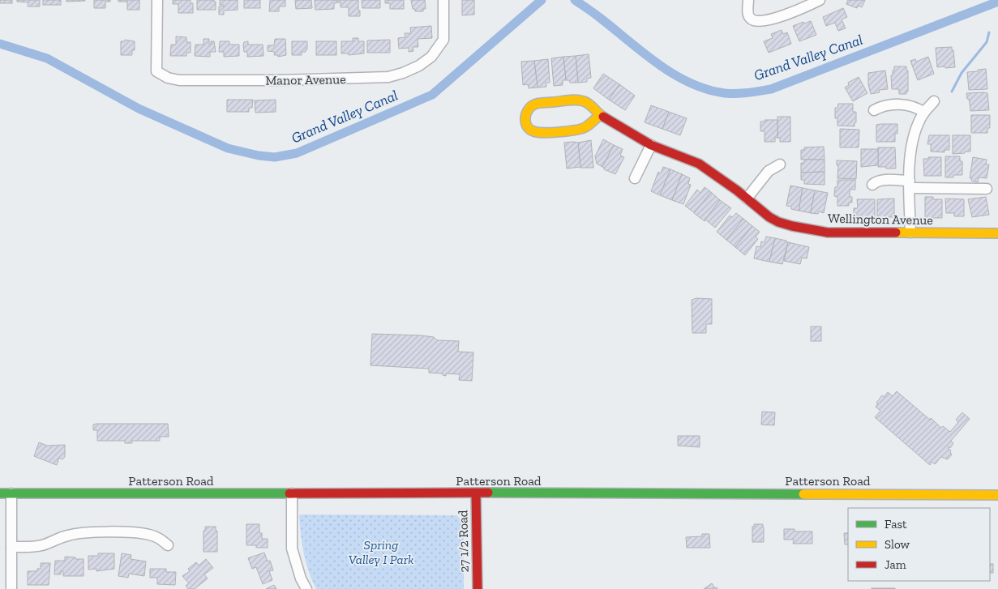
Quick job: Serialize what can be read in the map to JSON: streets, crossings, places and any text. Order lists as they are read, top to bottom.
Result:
{
  "streets": {
    "main road": ["Wellington Avenue", "Patterson Road", "27 1/2 Road"],
    "street": ["Manor Avenue"]
  },
  "crossings": [
    ["Patterson Road", "27 1/2 Road"]
  ],
  "water": ["Grand Valley Canal"],
  "parks": ["Spring Valley I Park"],
  "legend": ["Fast", "Slow", "Jam"]
}
